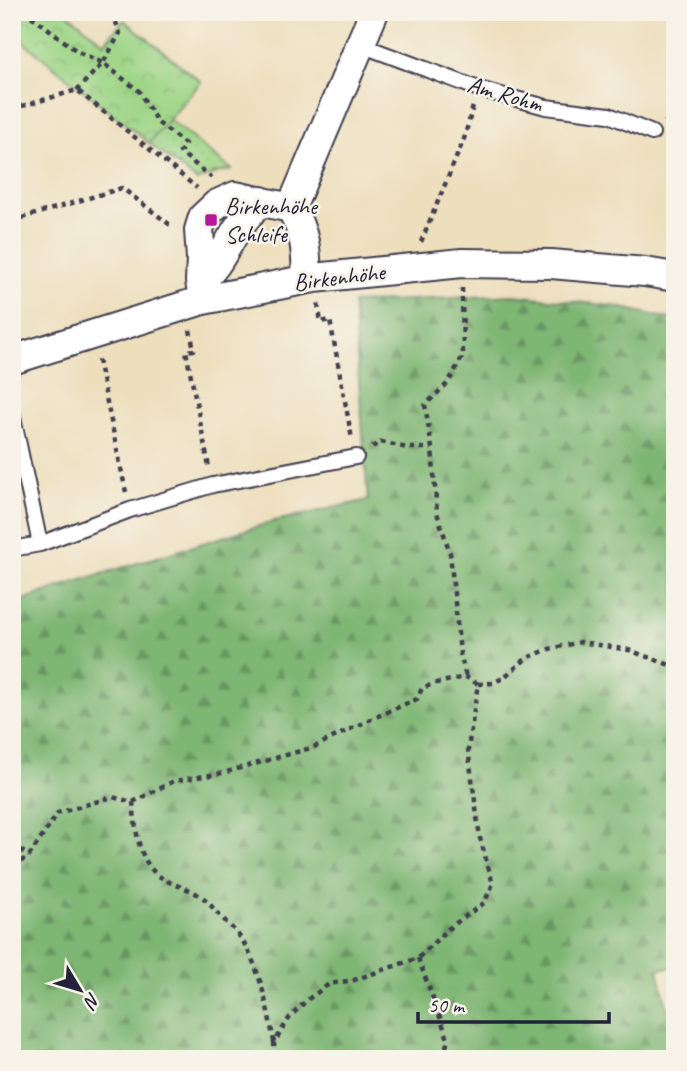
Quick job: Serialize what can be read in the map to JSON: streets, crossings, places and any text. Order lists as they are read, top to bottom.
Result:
{
  "streets": {
    "street": ["Birkenhöhe"],
    "lane": ["Am Rohm"]
  },
  "places": {
    "transit": ["Birkenhöhe Schleife"]
  },
  "scale_bar": "50 m",
  "north": "bottom right"
}
